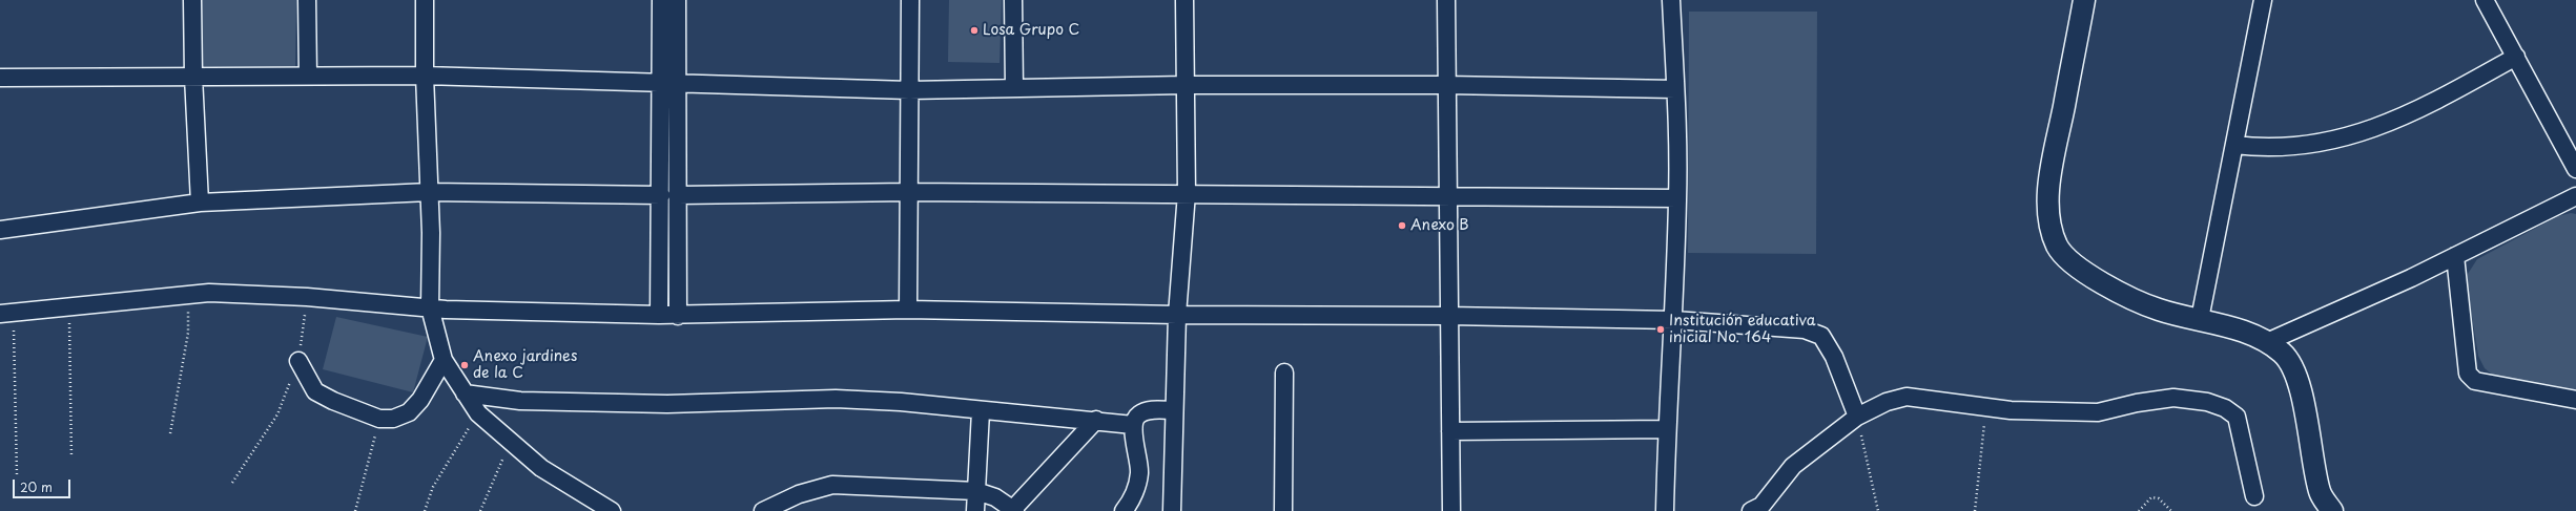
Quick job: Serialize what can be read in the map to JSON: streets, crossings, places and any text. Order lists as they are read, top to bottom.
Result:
{
  "places": [
    "Losa Grupo C",
    "Anexo B",
    "Institución educativa inicial No. 164",
    "Anexo jardines de la C"
  ],
  "scale_bar": "20 m"
}
